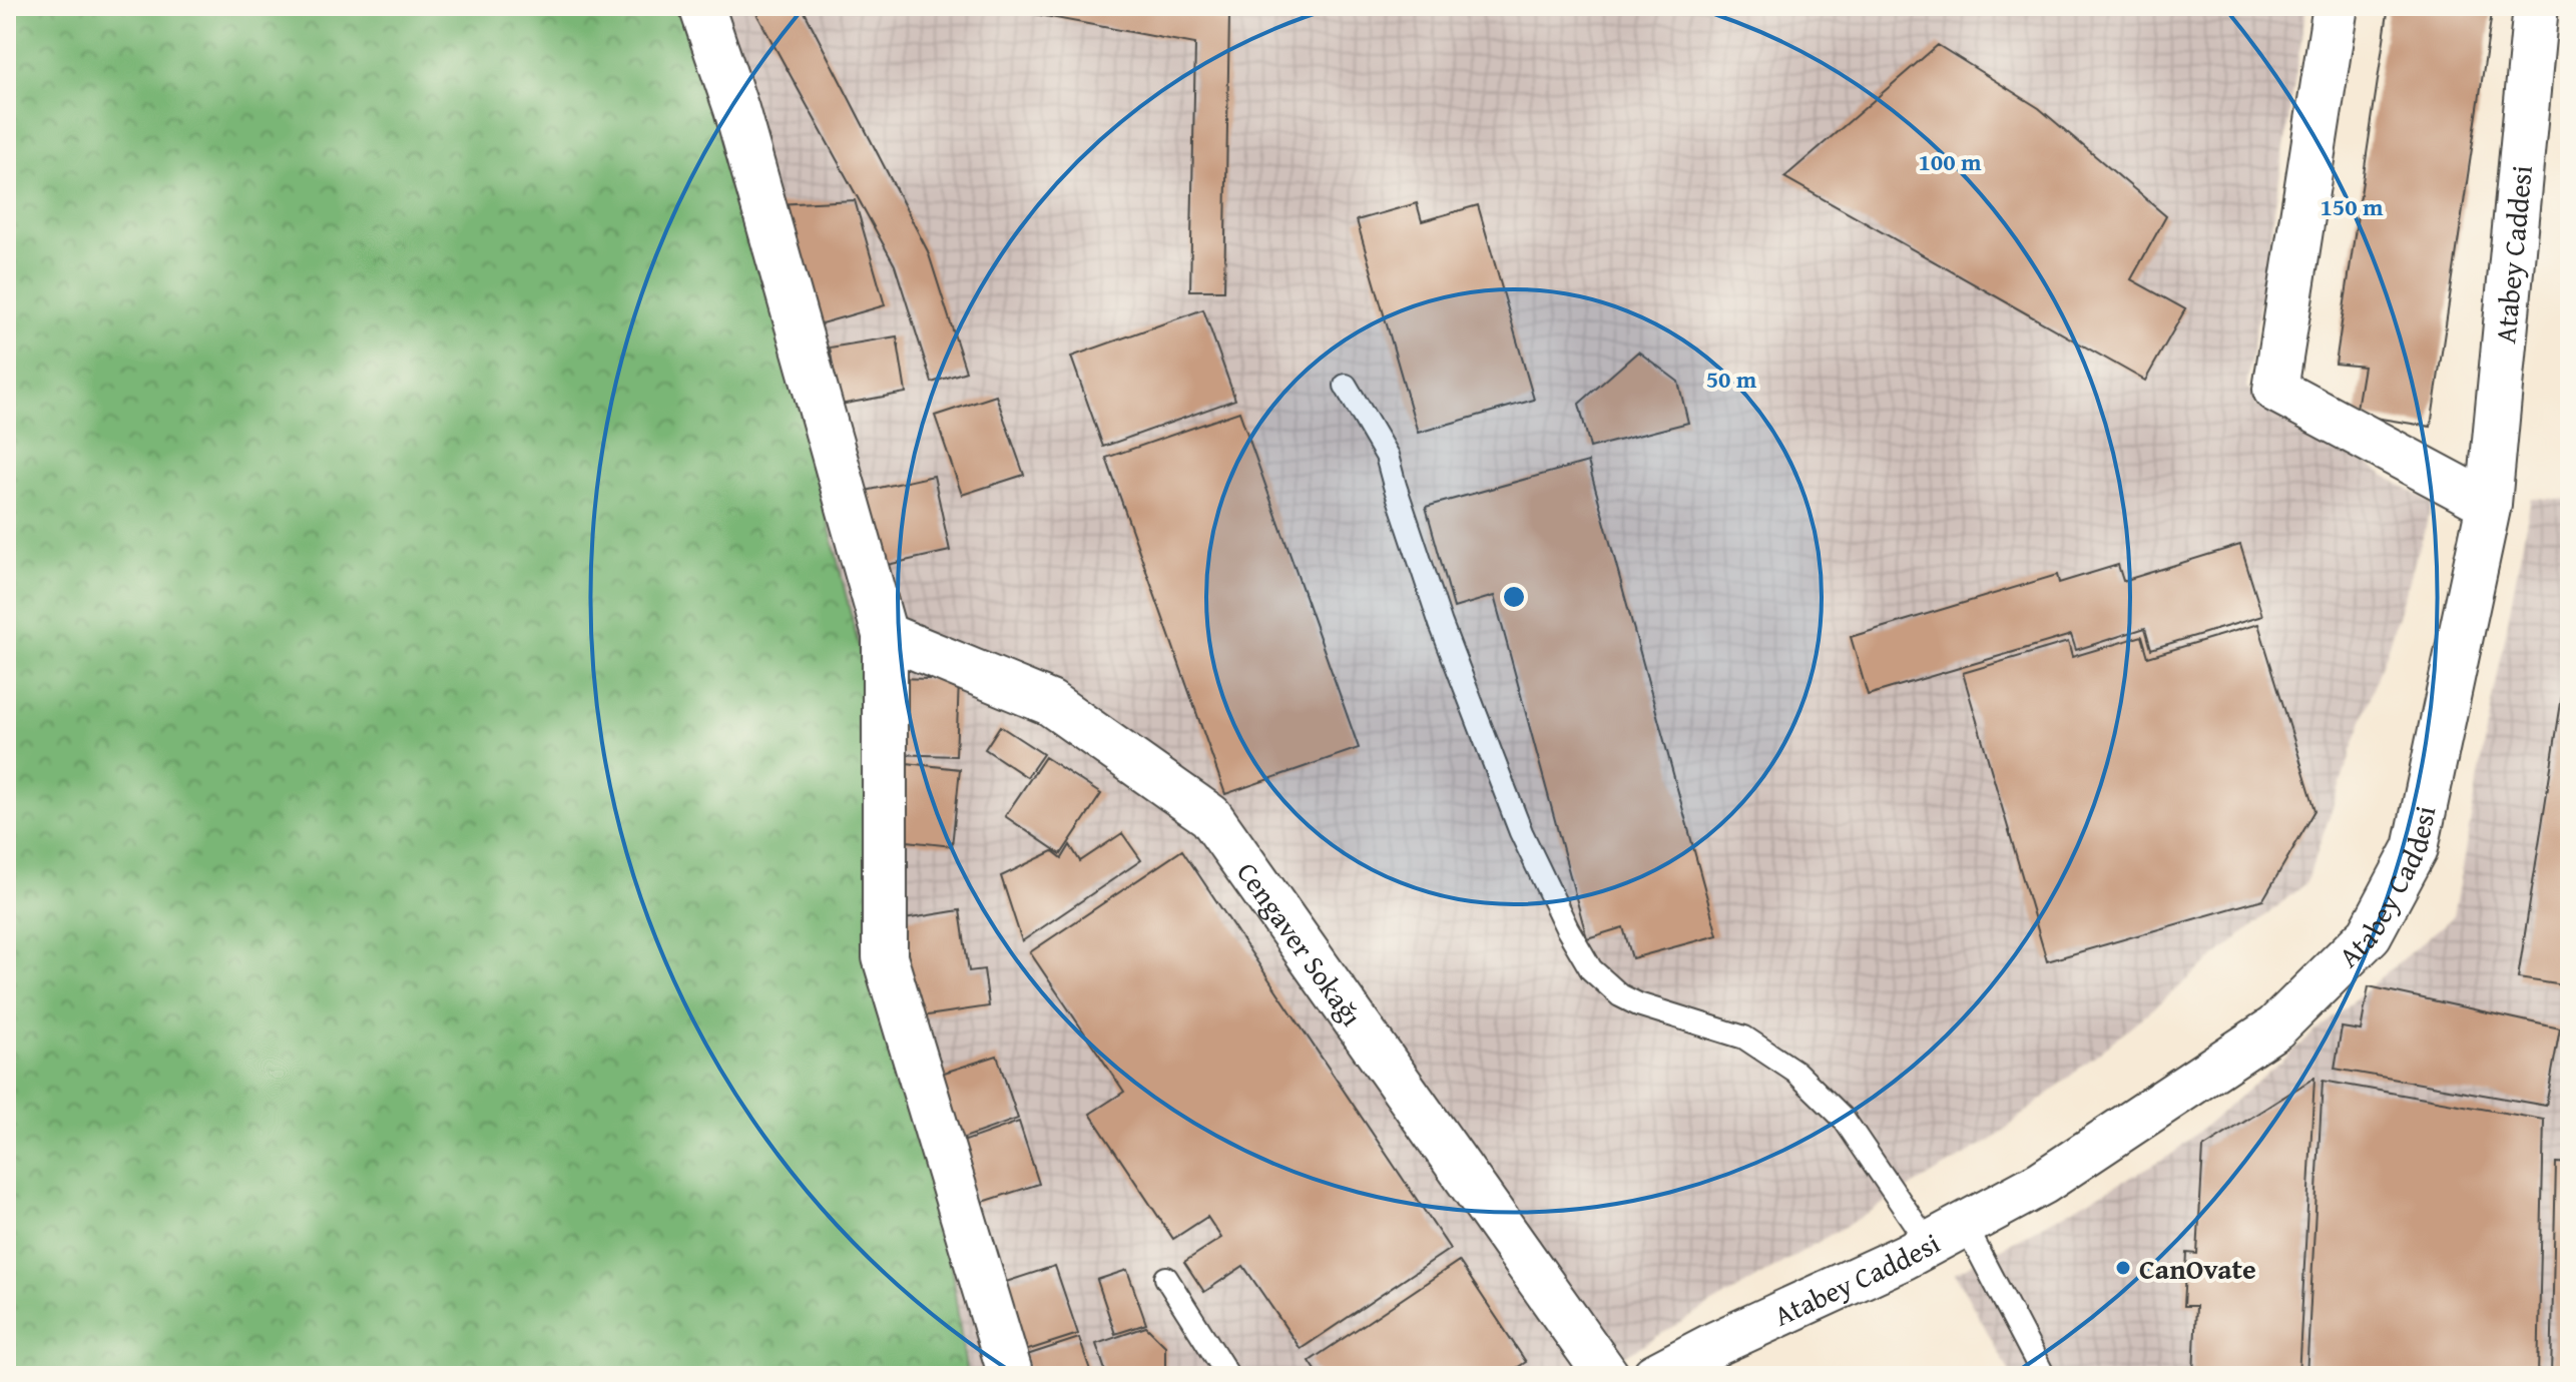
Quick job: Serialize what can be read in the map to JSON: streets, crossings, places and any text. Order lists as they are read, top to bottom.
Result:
{
  "streets": {
    "street": ["Atabey Caddesi", "Cengaver Sokağı"]
  },
  "places": ["CanOvate"],
  "rings": ["100 m", "150 m", "50 m"]
}
